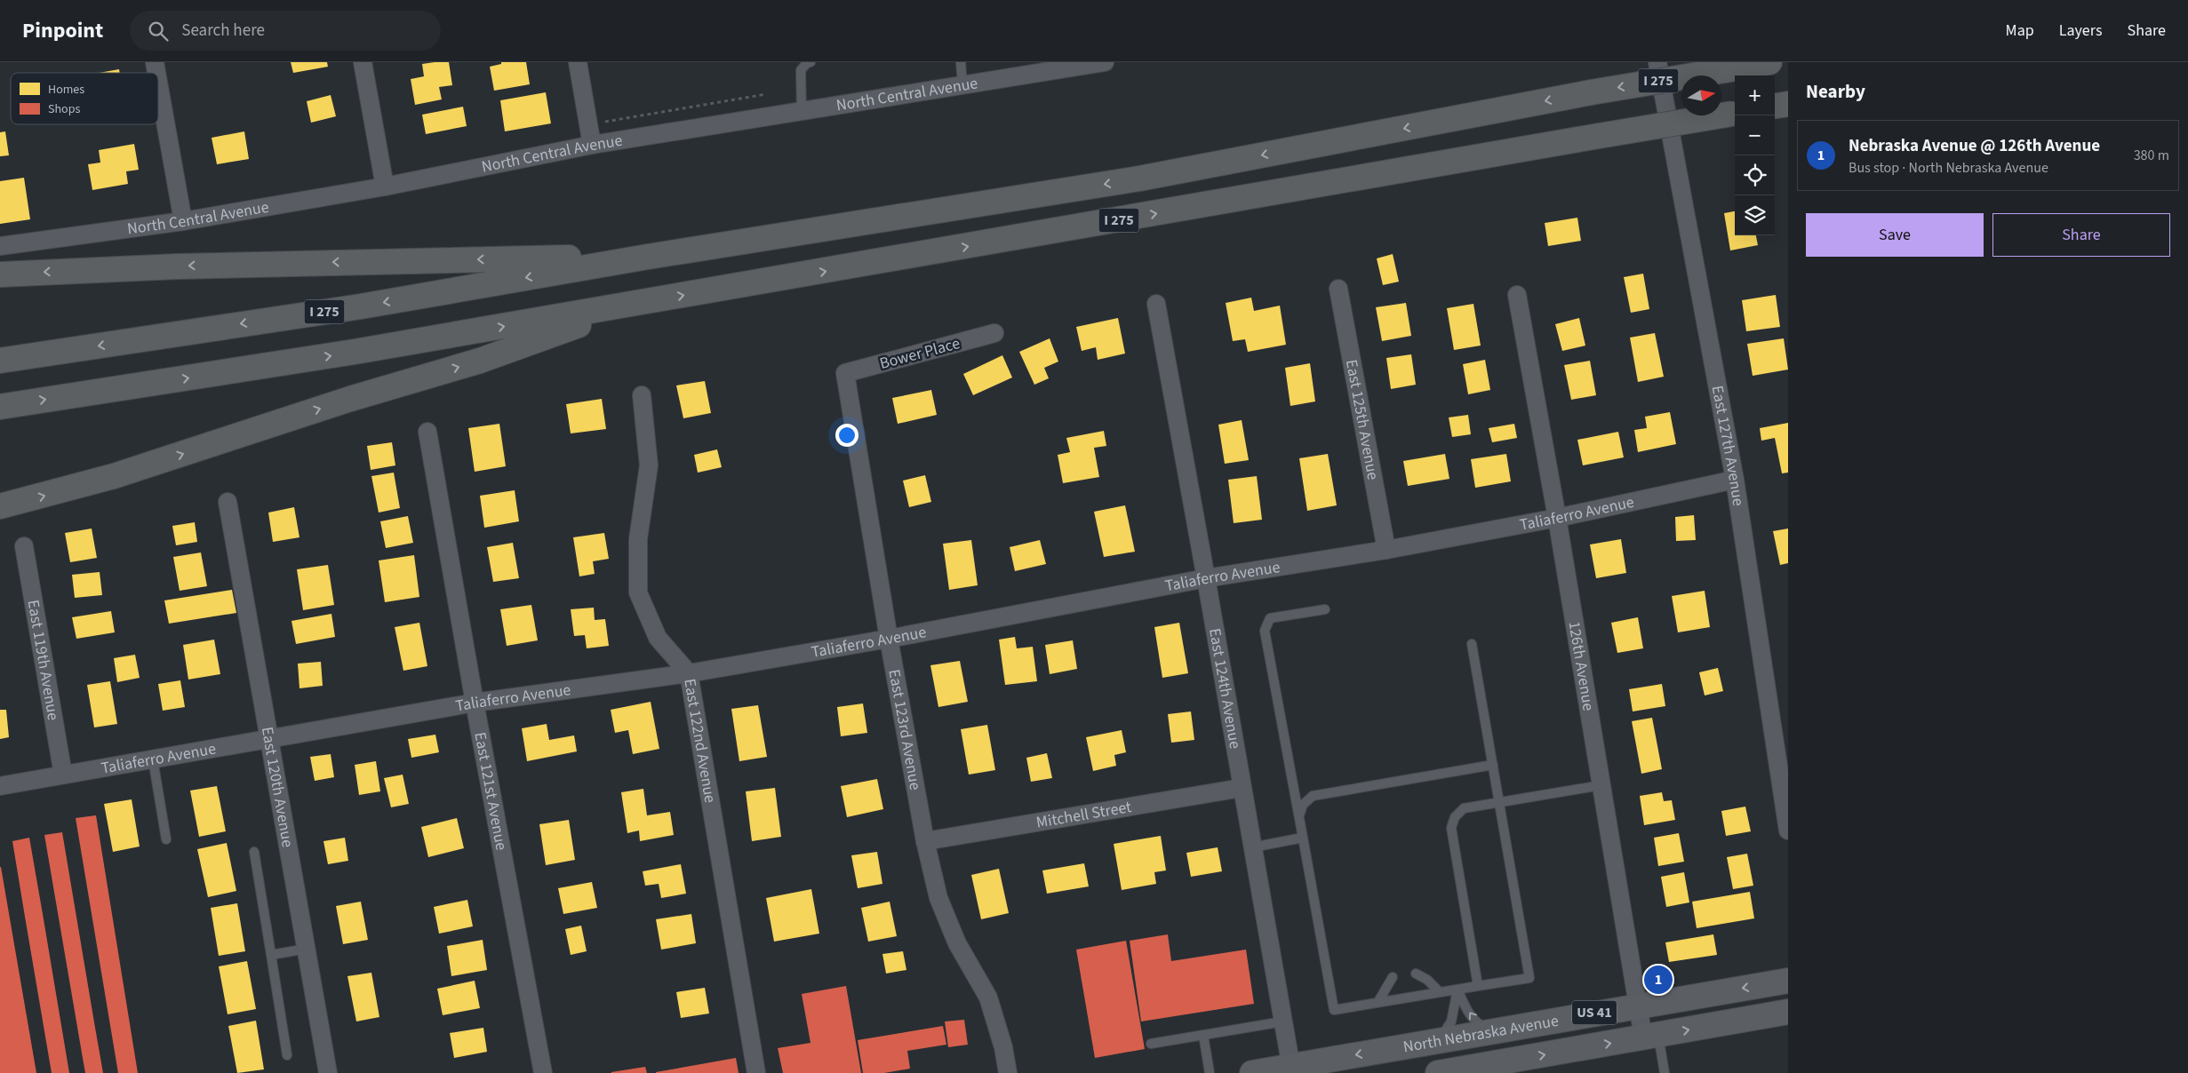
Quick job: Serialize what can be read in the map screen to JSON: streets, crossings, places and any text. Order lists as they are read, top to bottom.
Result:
{
  "streets": {
    "highway": ["I 275"],
    "main road": ["US 41", "North Nebraska Avenue"],
    "street": [
      "North Central Avenue",
      "Bower Place",
      "East 125th Avenue",
      "East 127th Avenue",
      "Taliaferro Avenue",
      "East 119th Avenue",
      "126th Avenue",
      "East 124th Avenue",
      "East 123rd Avenue",
      "East 122nd Avenue",
      "East 120th Avenue",
      "East 121st Avenue",
      "Mitchell Street"
    ]
  },
  "crossings": [
    ["Bower Place", "East 123rd Avenue"],
    ["East 125th Avenue", "Taliaferro Avenue"],
    ["East 127th Avenue", "Taliaferro Avenue"],
    ["Taliaferro Avenue", "East 119th Avenue"],
    ["Taliaferro Avenue", "126th Avenue"],
    ["Taliaferro Avenue", "East 124th Avenue"],
    ["Taliaferro Avenue", "East 123rd Avenue"],
    ["Taliaferro Avenue", "East 122nd Avenue"],
    ["Taliaferro Avenue", "East 120th Avenue"],
    ["Taliaferro Avenue", "East 121st Avenue"],
    ["126th Avenue", "North Nebraska Avenue"],
    ["East 124th Avenue", "Mitchell Street"],
    ["East 124th Avenue", "North Nebraska Avenue"],
    ["East 123rd Avenue", "Mitchell Street"]
  ],
  "legend": ["Homes", "Shops"],
  "north": "right",
  "page": {
    "header": "Pinpoint",
    "search": "Search here",
    "nav": ["Map", "Layers", "Share"],
    "heading": "Nearby",
    "map_buttons": ["+", "−"],
    "list": [
      {
        "mark": "1",
        "name": "Nebraska Avenue @ 126th Avenue",
        "note": "Bus stop · North Nebraska Avenue",
        "value": "380 m"
      }
    ],
    "buttons": ["Save", "Share"],
    "pins": "1"
  }
}
